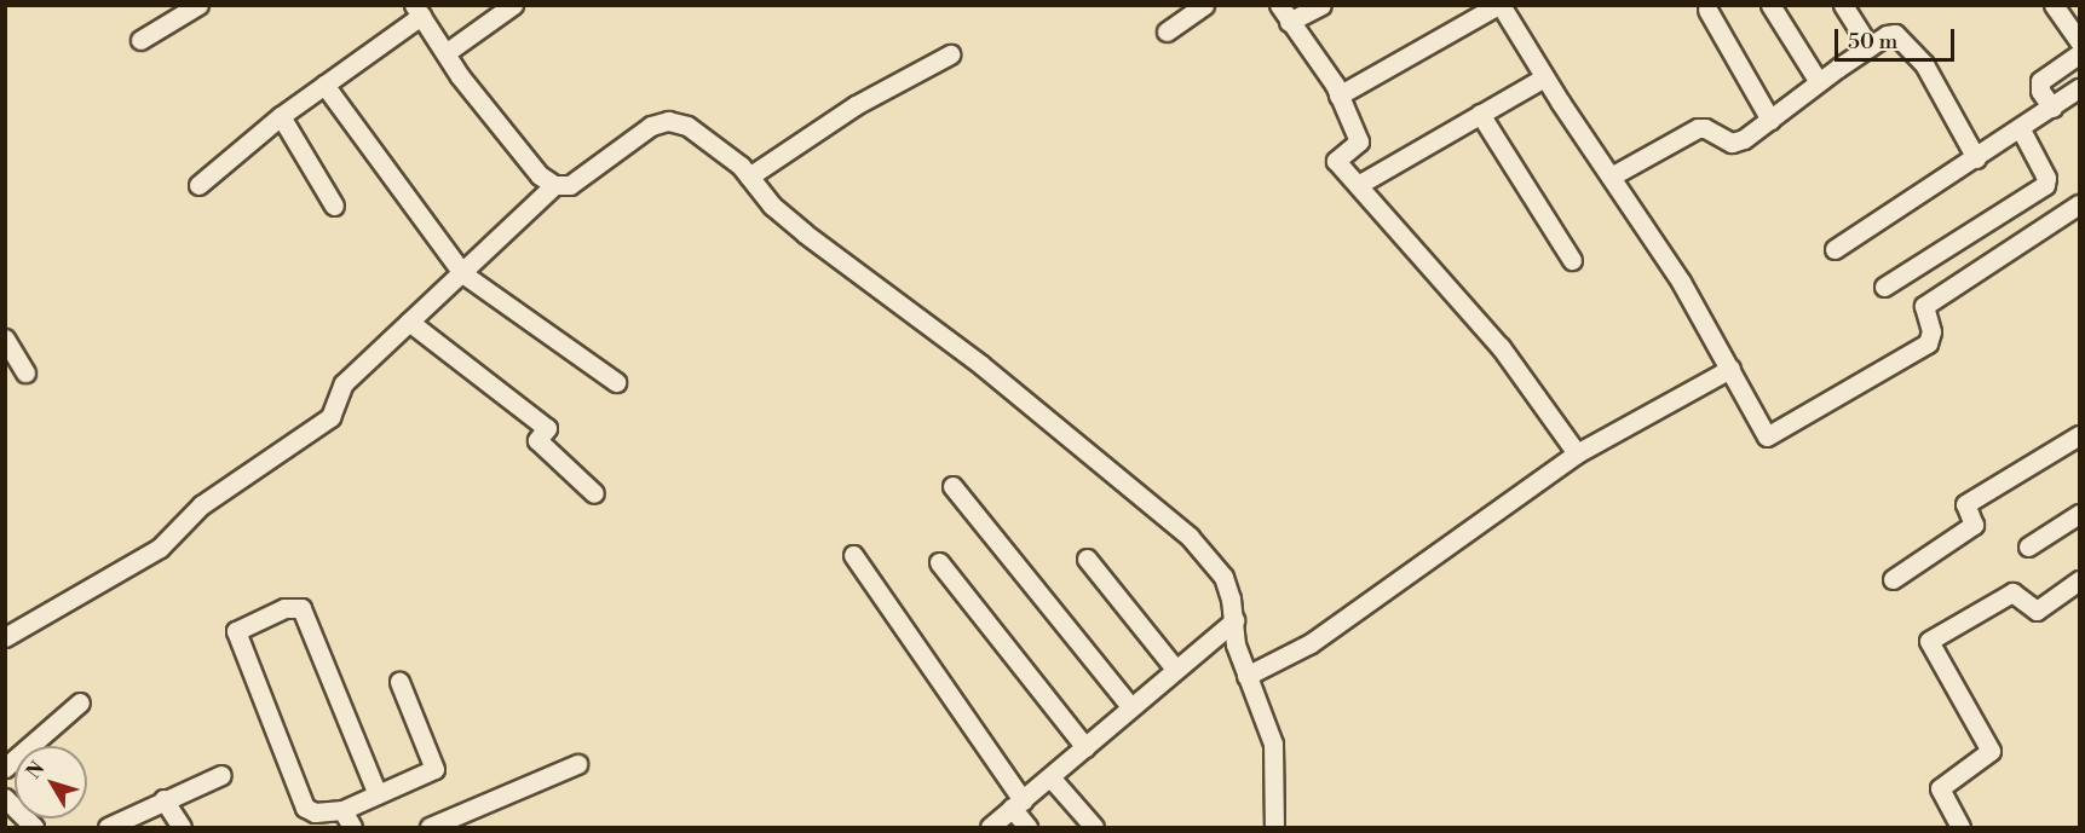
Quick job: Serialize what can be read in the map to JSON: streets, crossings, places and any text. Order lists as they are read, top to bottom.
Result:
{
  "scale_bar": "50 m",
  "north": "top left"
}
